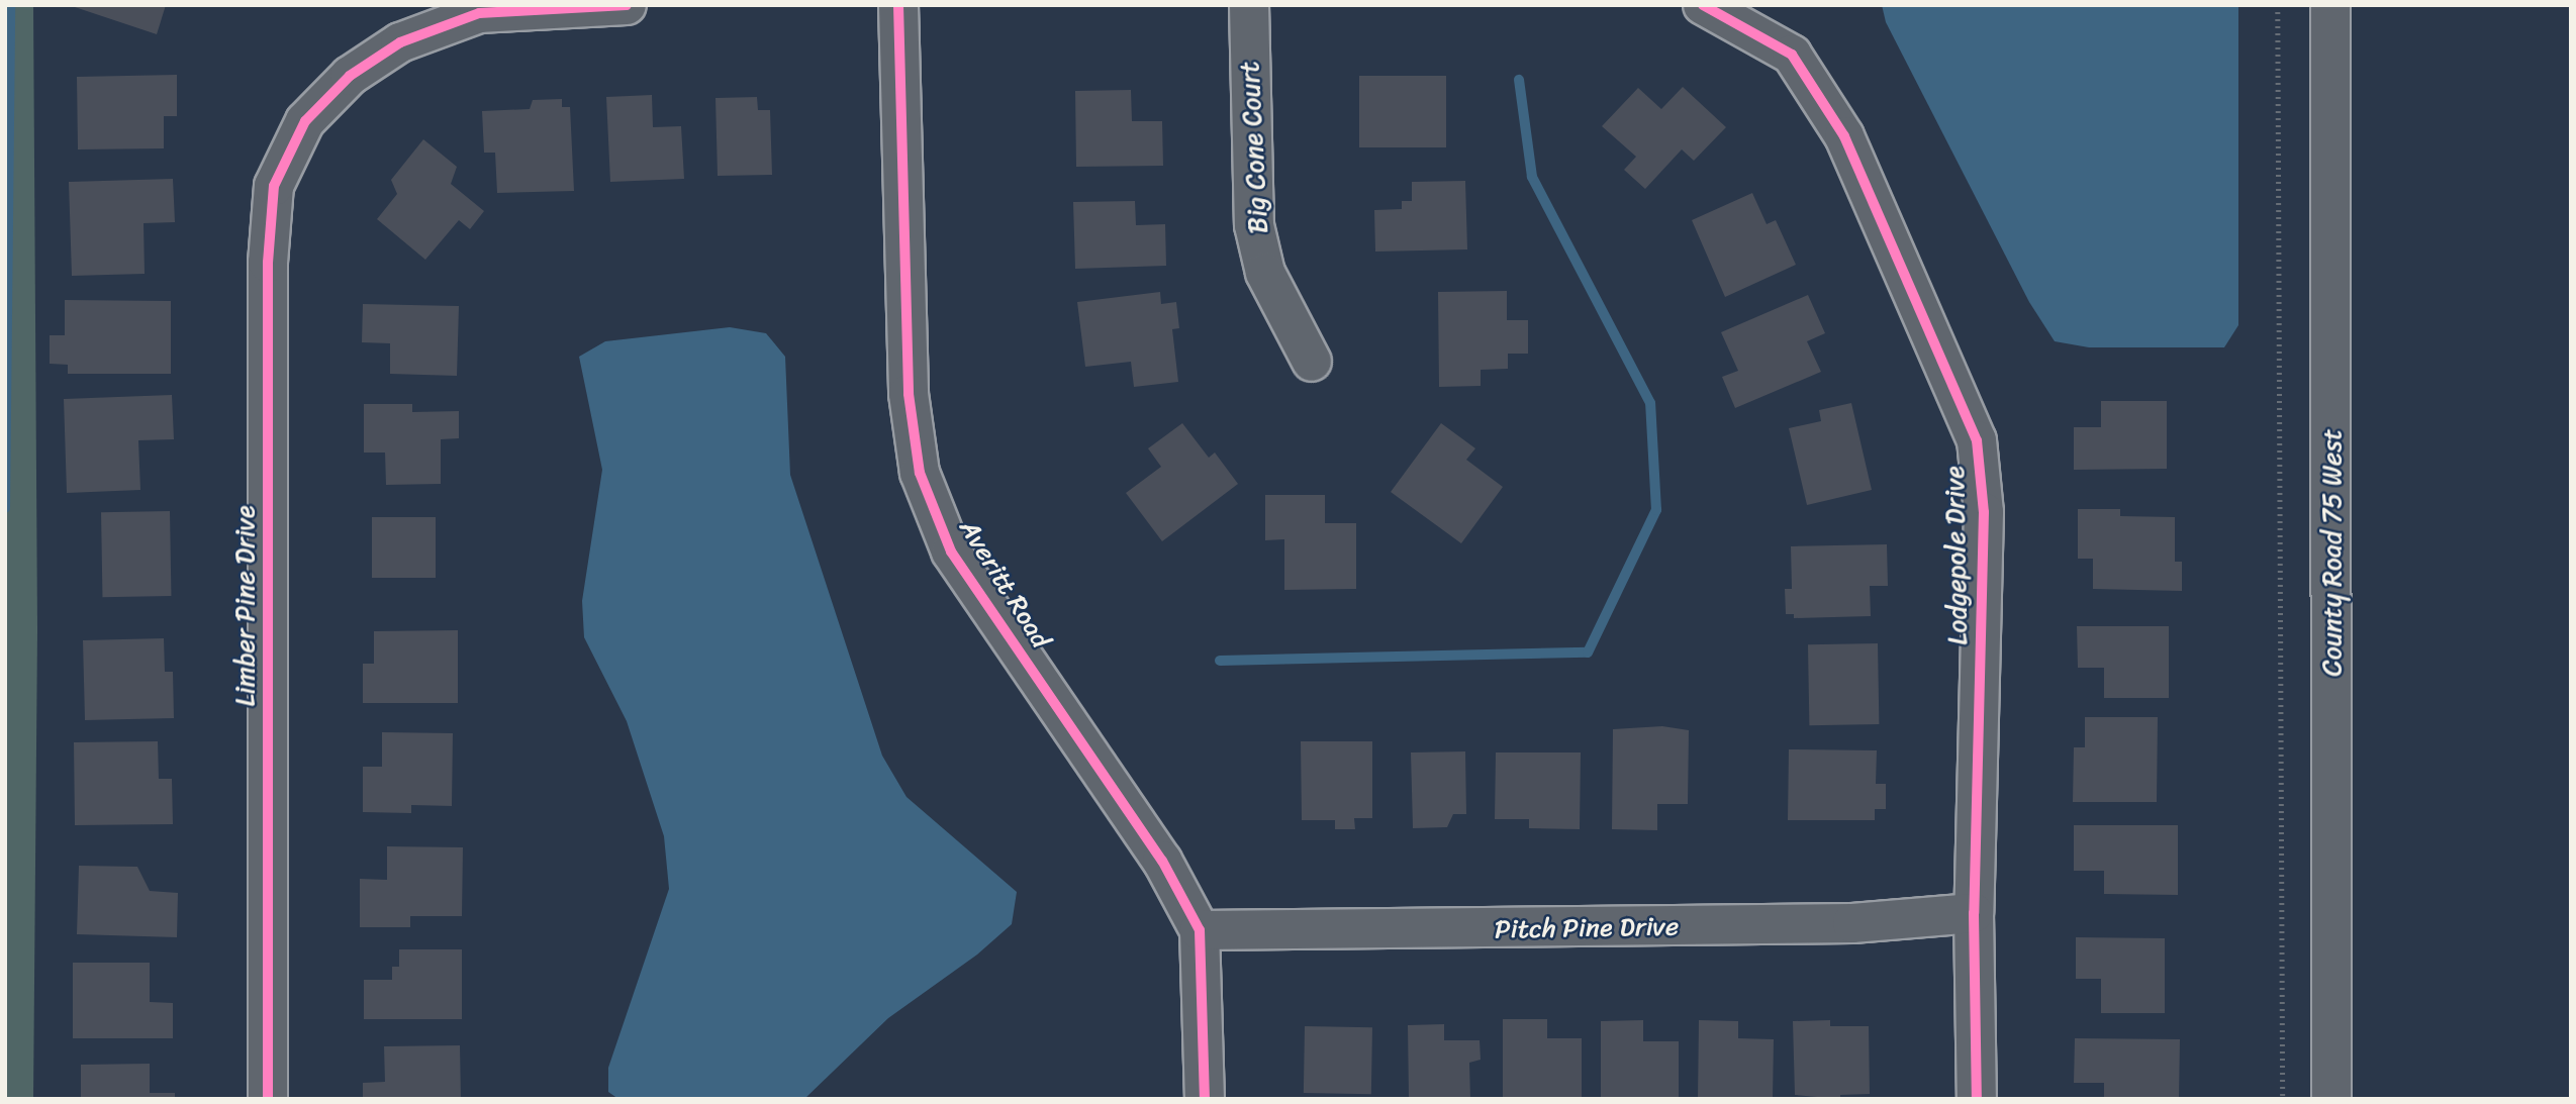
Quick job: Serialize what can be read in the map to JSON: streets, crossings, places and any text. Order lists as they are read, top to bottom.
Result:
{
  "streets": {
    "street": [
      "Big Cone Court",
      "County Road 75 West",
      "Lodgepole Drive",
      "Averitt Road",
      "Limber Pine Drive",
      "Pitch Pine Drive"
    ]
  },
  "crossings": [
    ["Lodgepole Drive", "Pitch Pine Drive"],
    ["Averitt Road", "Pitch Pine Drive"]
  ]
}
